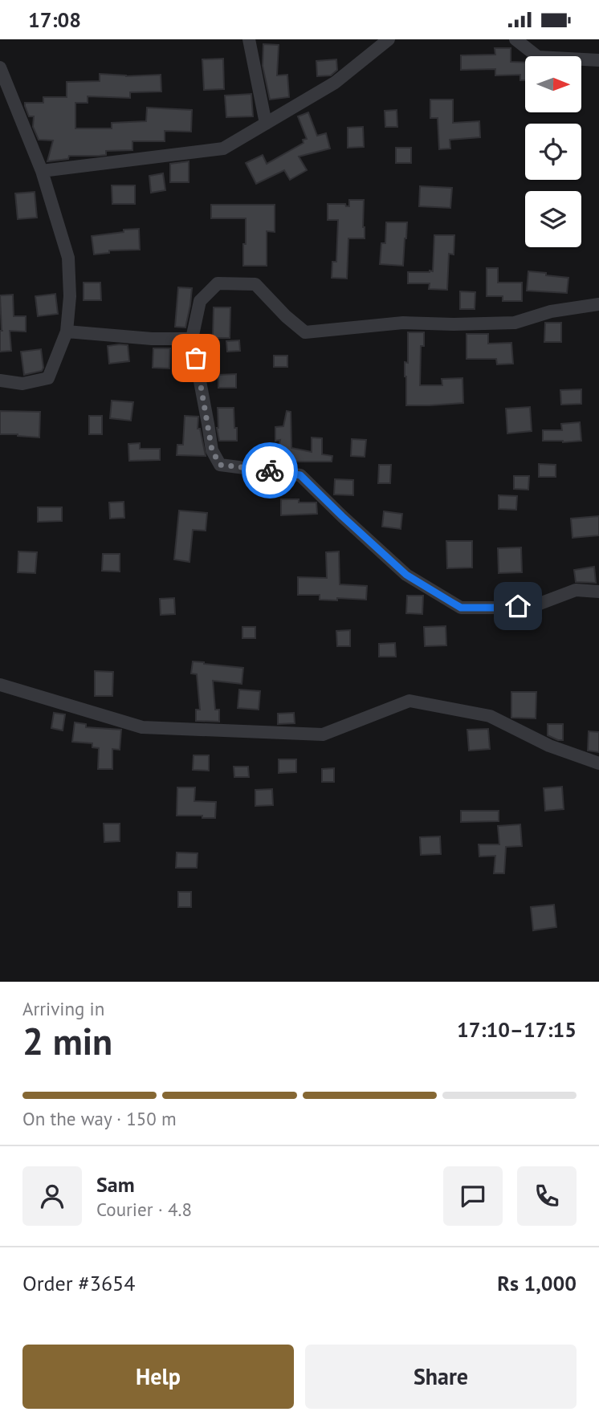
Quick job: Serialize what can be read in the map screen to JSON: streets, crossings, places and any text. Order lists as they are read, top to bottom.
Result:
{
  "north": "right",
  "page": {
    "status": "17:08",
    "heading": ["2 min", "Arriving in", "17:10–17:15"],
    "panel": [
      "Sam",
      "Courier · 4.8",
      "Order #3654",
      "Rs 1,000"
    ],
    "bar": "On the way · 150 m",
    "buttons": ["Help", "Share"]
  }
}
